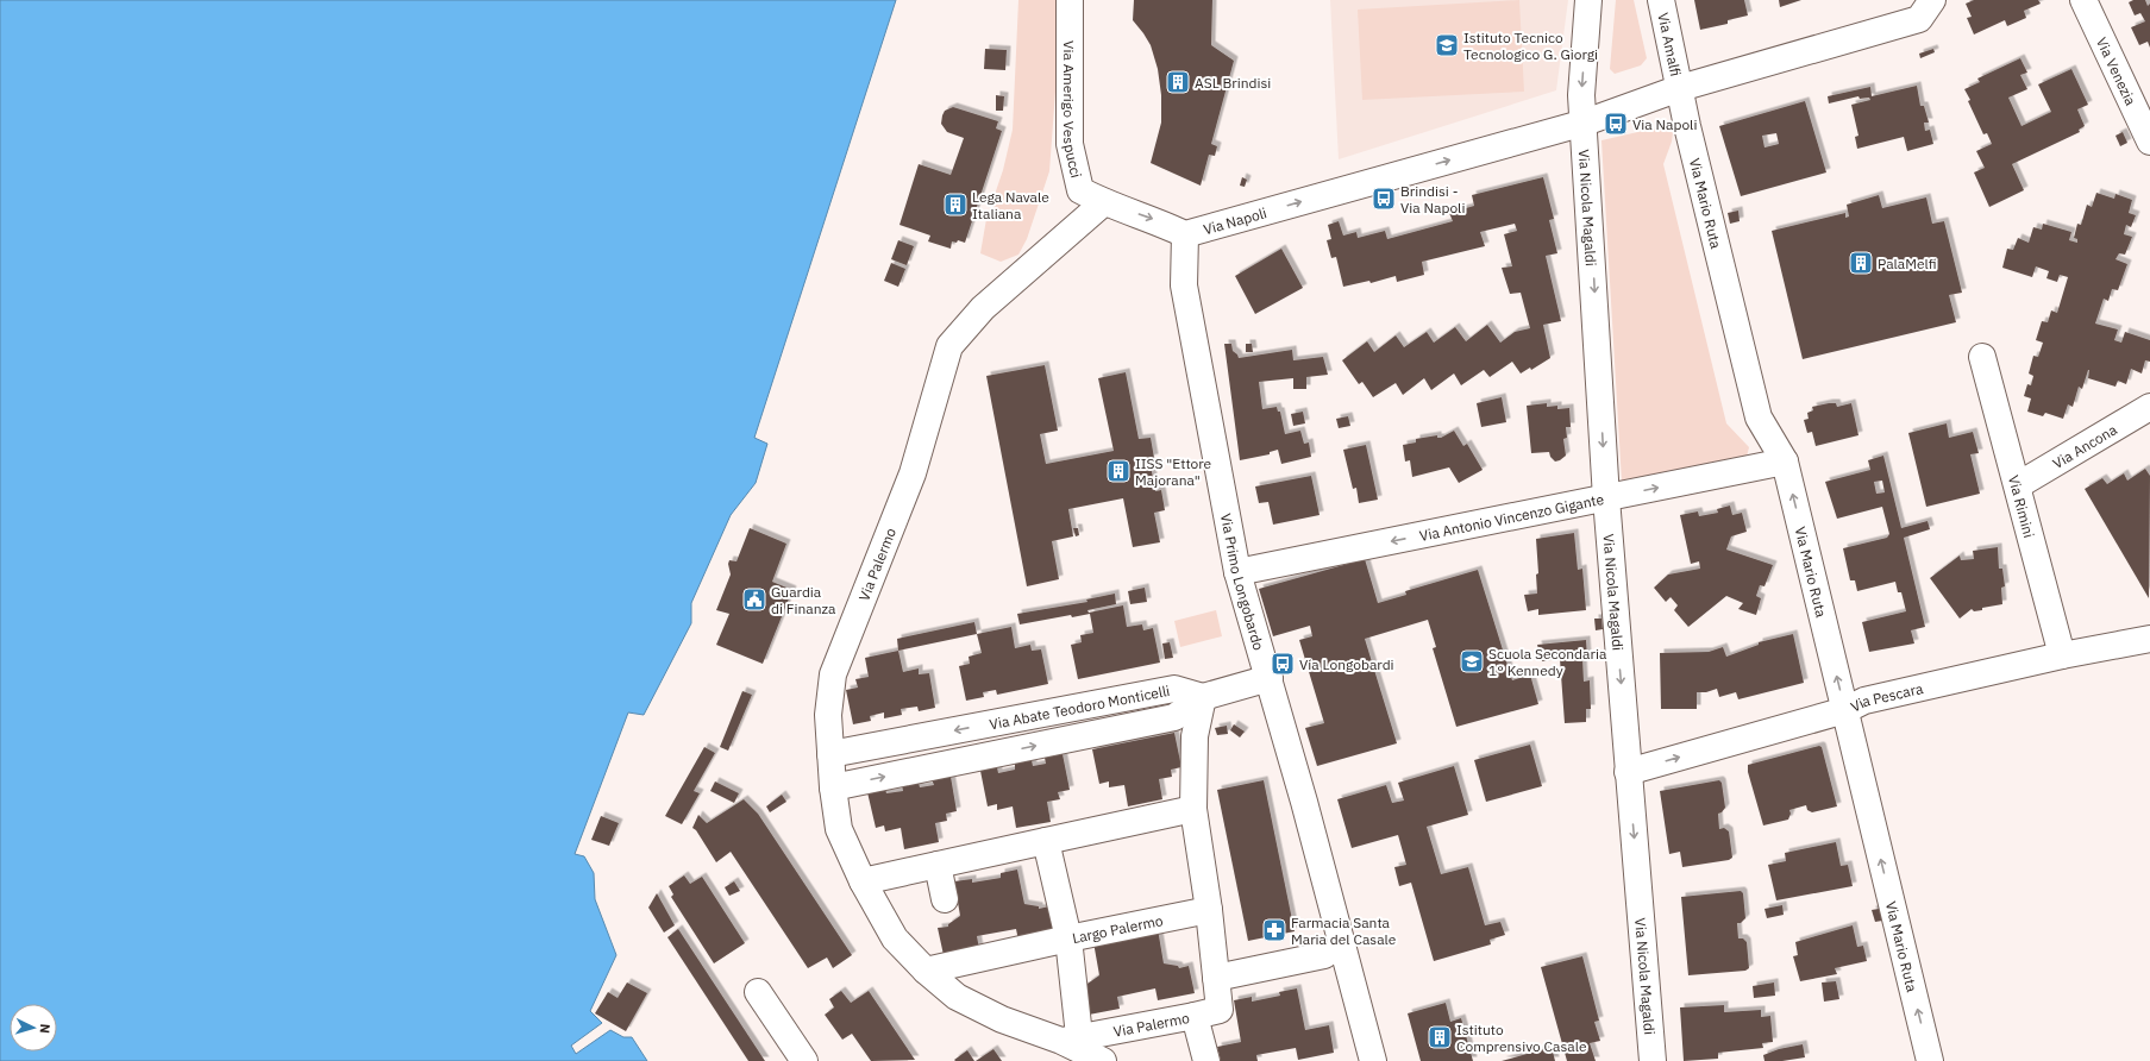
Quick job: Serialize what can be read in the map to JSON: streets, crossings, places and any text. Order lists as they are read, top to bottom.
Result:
{
  "streets": {
    "street": [
      "Via Amalfi",
      "Via Venezia",
      "Via Amerigo Vespucci",
      "Via Mario Ruta",
      "Via Nicola Magaldi",
      "Via Napoli",
      "Via Ancona",
      "Via Rimini",
      "Via Antonio Vincenzo Gigante",
      "Via Palermo",
      "Via Primo Longobardo",
      "Via Pescara",
      "Via Abate Teodoro Monticelli",
      "Largo Palermo"
    ]
  },
  "crossings": [
    ["Via Amalfi", "Via Mario Ruta"],
    ["Via Amalfi", "Via Napoli"],
    ["Via Amerigo Vespucci", "Via Napoli"],
    ["Via Amerigo Vespucci", "Via Palermo"],
    ["Via Mario Ruta", "Via Napoli"],
    ["Via Mario Ruta", "Via Antonio Vincenzo Gigante"],
    ["Via Mario Ruta", "Via Pescara"],
    ["Via Nicola Magaldi", "Via Napoli"],
    ["Via Nicola Magaldi", "Via Antonio Vincenzo Gigante"],
    ["Via Nicola Magaldi", "Via Pescara"],
    ["Via Napoli", "Via Palermo"],
    ["Via Napoli", "Via Primo Longobardo"],
    ["Via Ancona", "Via Rimini"],
    ["Via Rimini", "Via Pescara"],
    ["Via Antonio Vincenzo Gigante", "Via Primo Longobardo"],
    ["Via Palermo", "Via Abate Teodoro Monticelli"]
  ],
  "one_way": [
    "Via Mario Ruta",
    "Via Nicola Magaldi",
    "Via Napoli",
    "Via Pescara"
  ],
  "places": {
    "school or university": ["Istituto Tecnico Tecnologico G. Giorgi", "Scuola Secondaria 1° Kennedy"],
    "building": [
      "ASL Brindisi",
      "Lega Navale Italiana",
      "PalaMelfi",
      "IISS \"Ettore Majorana\"",
      "Istituto Comprensivo Casale"
    ],
    "bus stop": ["Via Napoli", "Brindisi - Via Napoli", "Via Longobardi"],
    "public building": ["Guardia di Finanza"],
    "pharmacy": ["Farmacia Santa Maria del Casale"]
  },
  "north": "right"
}
